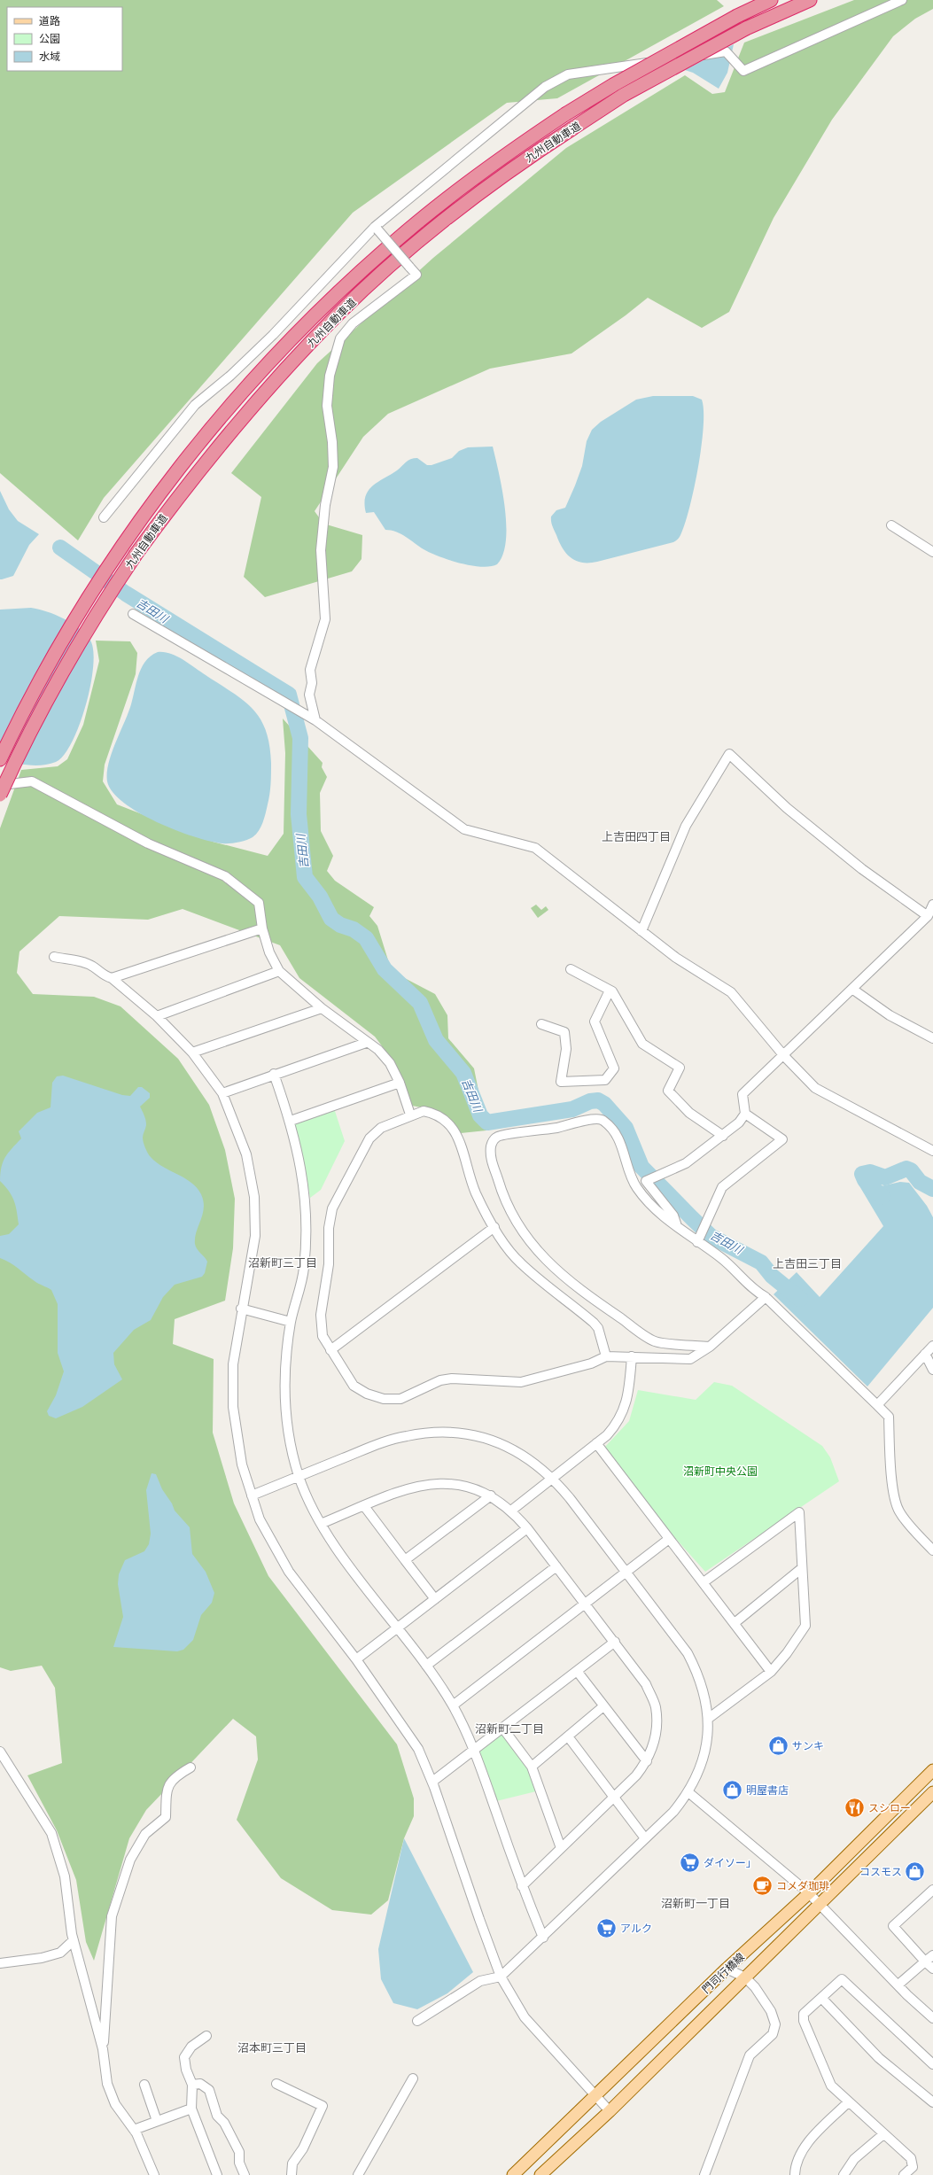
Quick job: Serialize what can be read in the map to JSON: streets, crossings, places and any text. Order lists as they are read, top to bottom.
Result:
{
  "streets": {
    "highway": ["九州自動車道"],
    "main road": ["門司行橋線"]
  },
  "districts": [
    "上吉田四丁目",
    "沼新町三丁目",
    "上吉田三丁目",
    "沼新町二丁目",
    "沼新町一丁目",
    "沼本町三丁目"
  ],
  "water": ["吉田川"],
  "parks": ["沼新町中央公園"],
  "places": {
    "shop": ["サンキ", "明屋書店", "コスモス"],
    "restaurant": ["スシロー"],
    "supermarket": ["ダイソー」", "アルク"],
    "cafe": ["コメダ珈琲"]
  },
  "legend": ["道路", "公園", "水域"]
}
